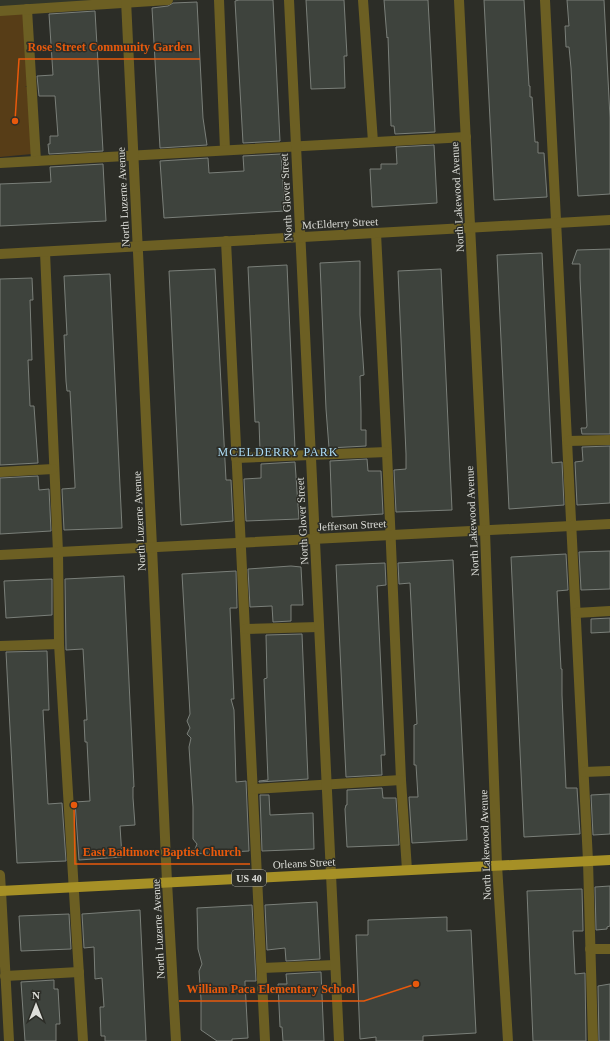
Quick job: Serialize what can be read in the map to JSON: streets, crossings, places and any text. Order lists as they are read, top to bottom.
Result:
{
  "streets": {
    "main road": ["Orleans Street", "US 40"],
    "street": [
      "North Luzerne Avenue",
      "North Glover Street",
      "North Lakewood Avenue",
      "McElderry Street",
      "Jefferson Street"
    ]
  },
  "crossings": [
    ["North Luzerne Avenue", "McElderry Street"],
    ["North Luzerne Avenue", "Jefferson Street"],
    ["North Luzerne Avenue", "Orleans Street"],
    ["North Glover Street", "McElderry Street"],
    ["North Glover Street", "Jefferson Street"],
    ["North Glover Street", "Orleans Street"],
    ["North Lakewood Avenue", "McElderry Street"],
    ["North Lakewood Avenue", "Jefferson Street"],
    ["North Lakewood Avenue", "Orleans Street"]
  ],
  "districts": ["MCELDERRY PARK"],
  "places": ["Rose Street Community Garden", "East Baltimore Baptist Church", "William Paca Elementary School"],
  "north": "top"
}
